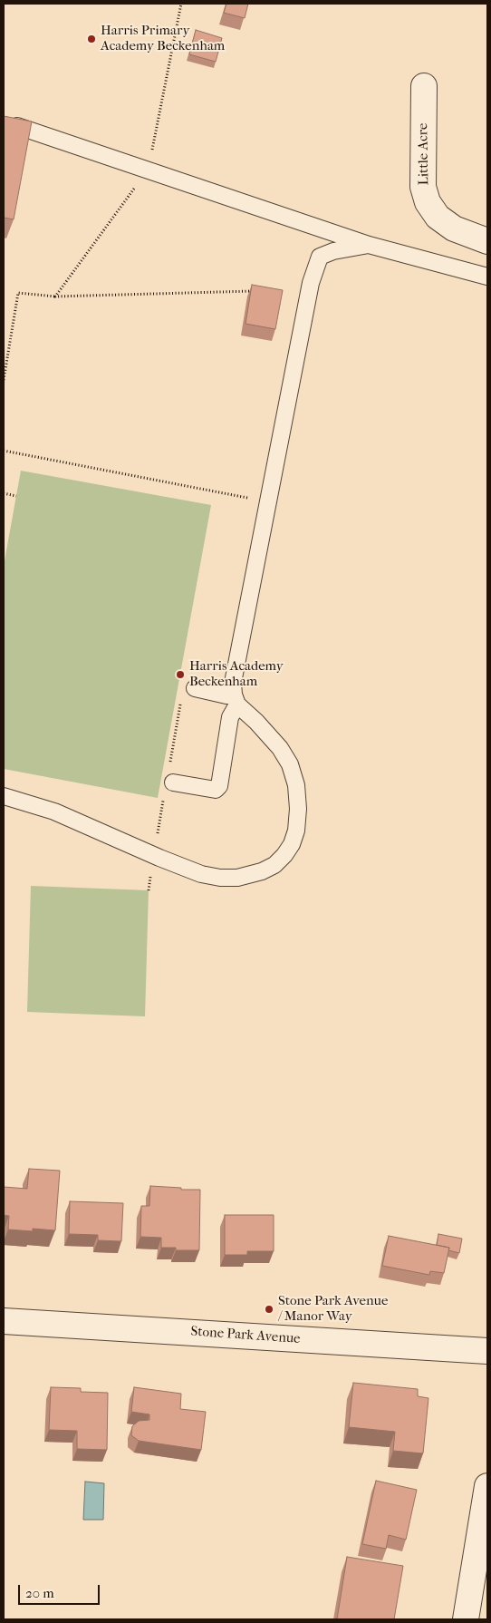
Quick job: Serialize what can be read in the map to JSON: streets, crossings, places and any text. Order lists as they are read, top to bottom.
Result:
{
  "streets": {
    "street": ["Little Acre", "Stone Park Avenue"]
  },
  "places": ["Harris Primary Academy Beckenham", "Harris Academy Beckenham", "Stone Park Avenue / Manor Way"],
  "scale_bar": "20 m"
}
